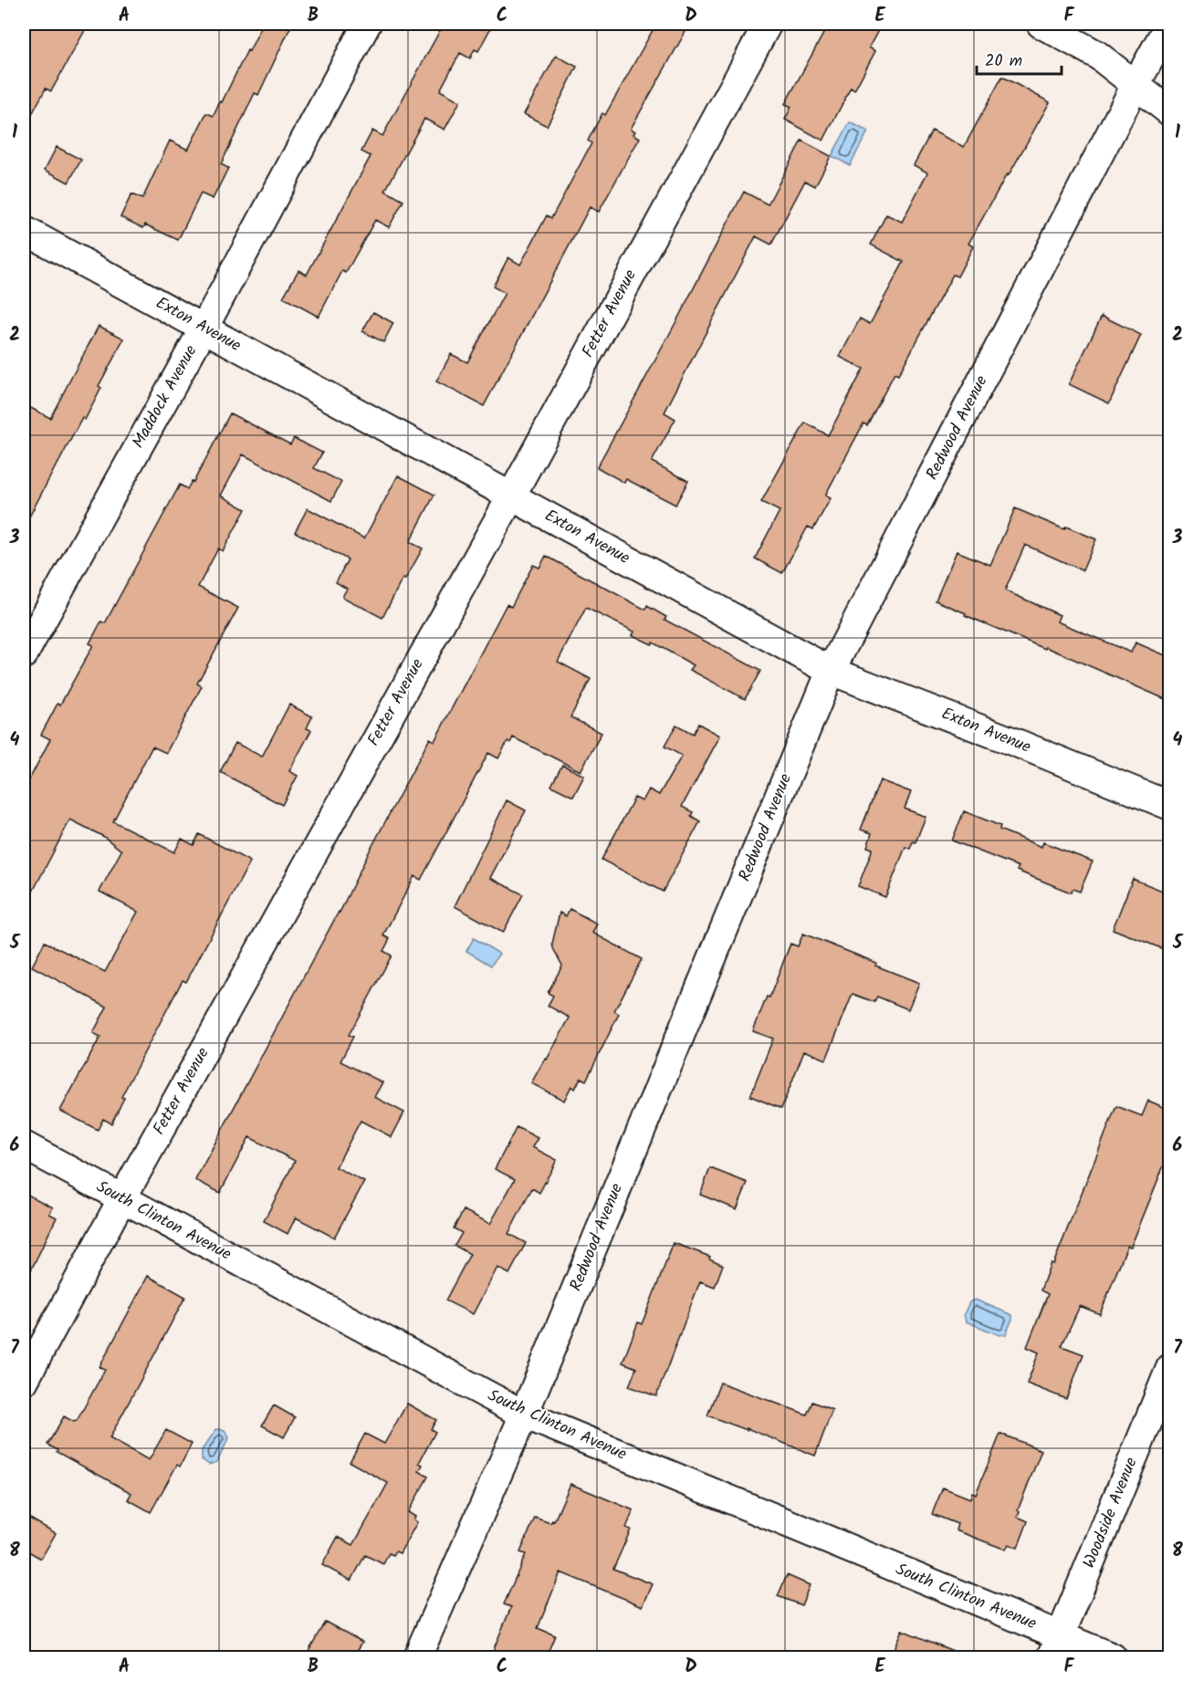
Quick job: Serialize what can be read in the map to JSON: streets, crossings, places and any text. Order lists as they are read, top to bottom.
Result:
{
  "streets": {
    "street": [
      "Fetter Avenue",
      "Exton Avenue",
      "Maddock Avenue",
      "Redwood Avenue",
      "South Clinton Avenue",
      "Woodside Avenue"
    ]
  },
  "crossings": [
    ["Fetter Avenue", "Exton Avenue"],
    ["Fetter Avenue", "South Clinton Avenue"],
    ["Exton Avenue", "Maddock Avenue"],
    ["Exton Avenue", "Redwood Avenue"],
    ["Redwood Avenue", "South Clinton Avenue"],
    ["South Clinton Avenue", "Woodside Avenue"]
  ],
  "scale_bar": "20 m",
  "grid": {
    "columns": [
      "A",
      "B",
      "C",
      "D",
      "E",
      "F"
    ],
    "rows": [
      "1",
      "2",
      "3",
      "4",
      "5",
      "6",
      "7",
      "8"
    ]
  }
}
